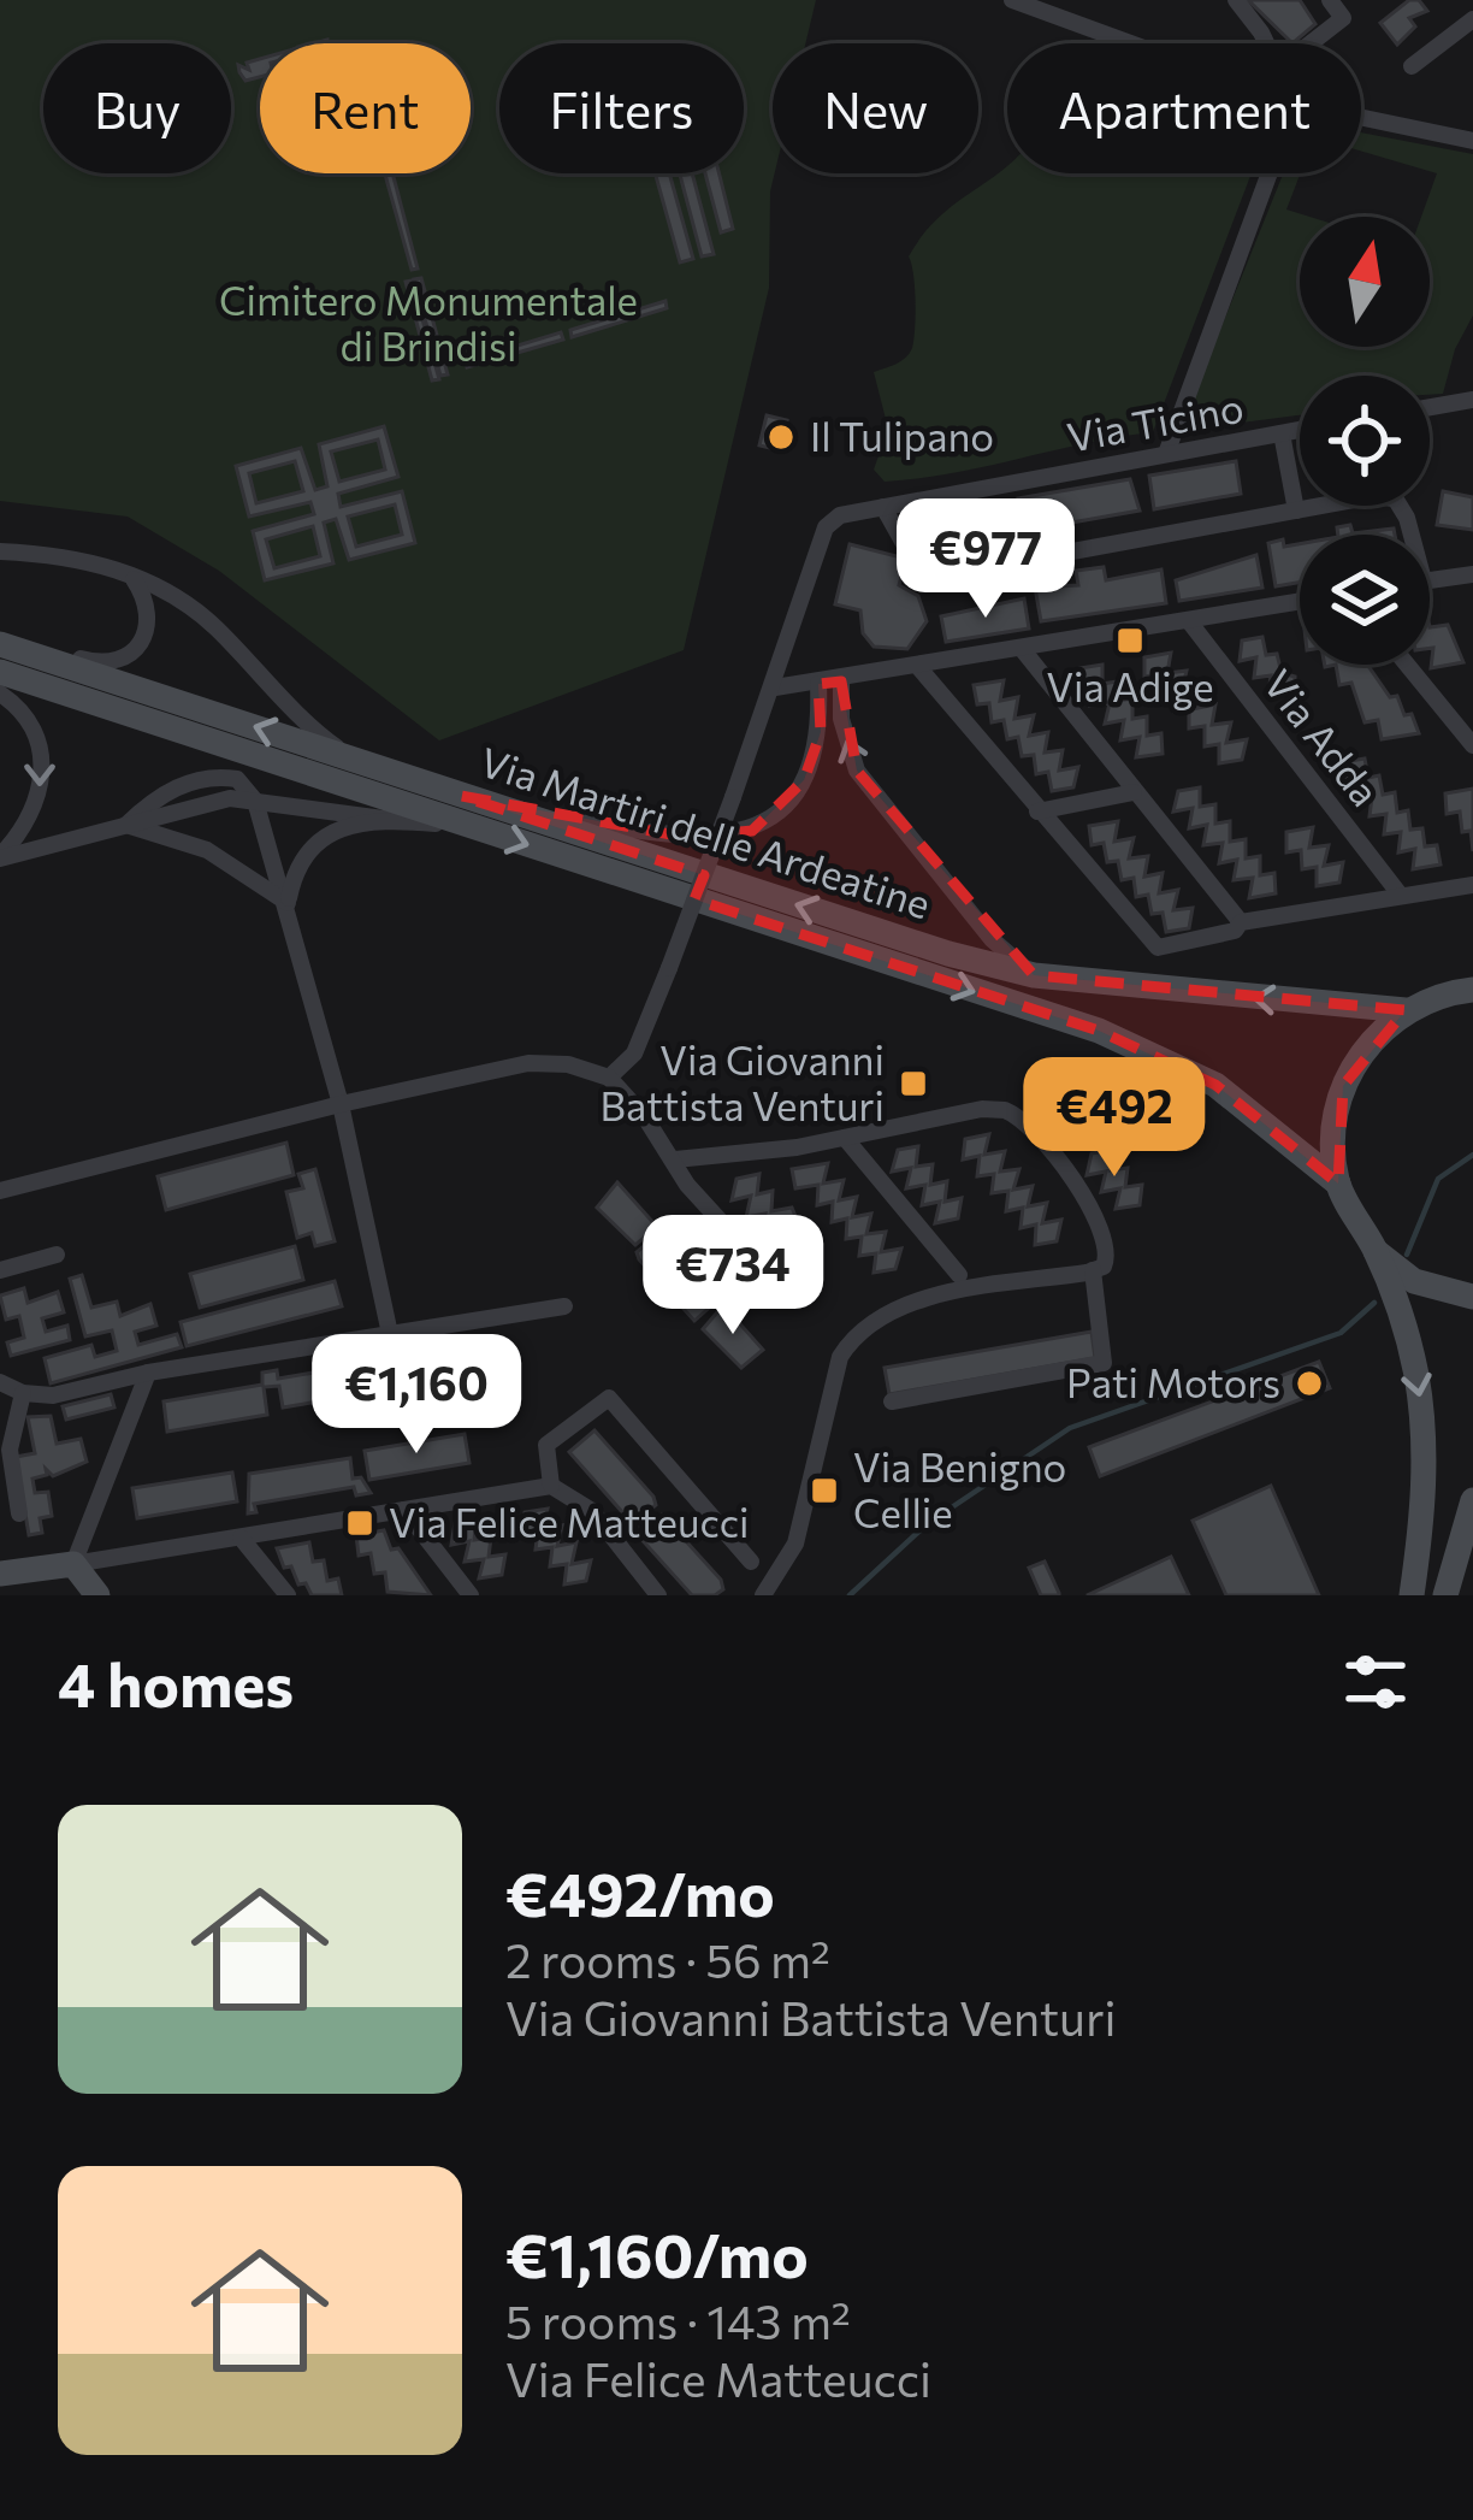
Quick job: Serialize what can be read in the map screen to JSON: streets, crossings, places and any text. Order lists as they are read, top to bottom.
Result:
{
  "streets": {
    "street": ["Via Ticino", "Via Adda", "Via Martiri delle Ardeatine"]
  },
  "parks": ["Cimitero Monumentale di Brindisi"],
  "places": {
    "other": ["Il Tulipano", "Pati Motors"],
    "transit": [
      "Via Adige",
      "Via Giovanni Battista Venturi",
      "Via Benigno Cellie",
      "Via Felice Matteucci"
    ]
  },
  "north": "top",
  "page": {
    "chip": [
      "Buy",
      "Rent",
      "Filters",
      "New",
      "Apartment"
    ],
    "price": [
      "€977",
      "€492",
      "€734",
      "€1,160"
    ],
    "heading": "4 homes",
    "list": [
      {
        "name": "€492/mo",
        "note": "2 rooms · 56 m² · Via Giovanni Battista Venturi"
      },
      {
        "name": "€1,160/mo",
        "note": "5 rooms · 143 m² · Via Felice Matteucci"
      }
    ]
  }
}
